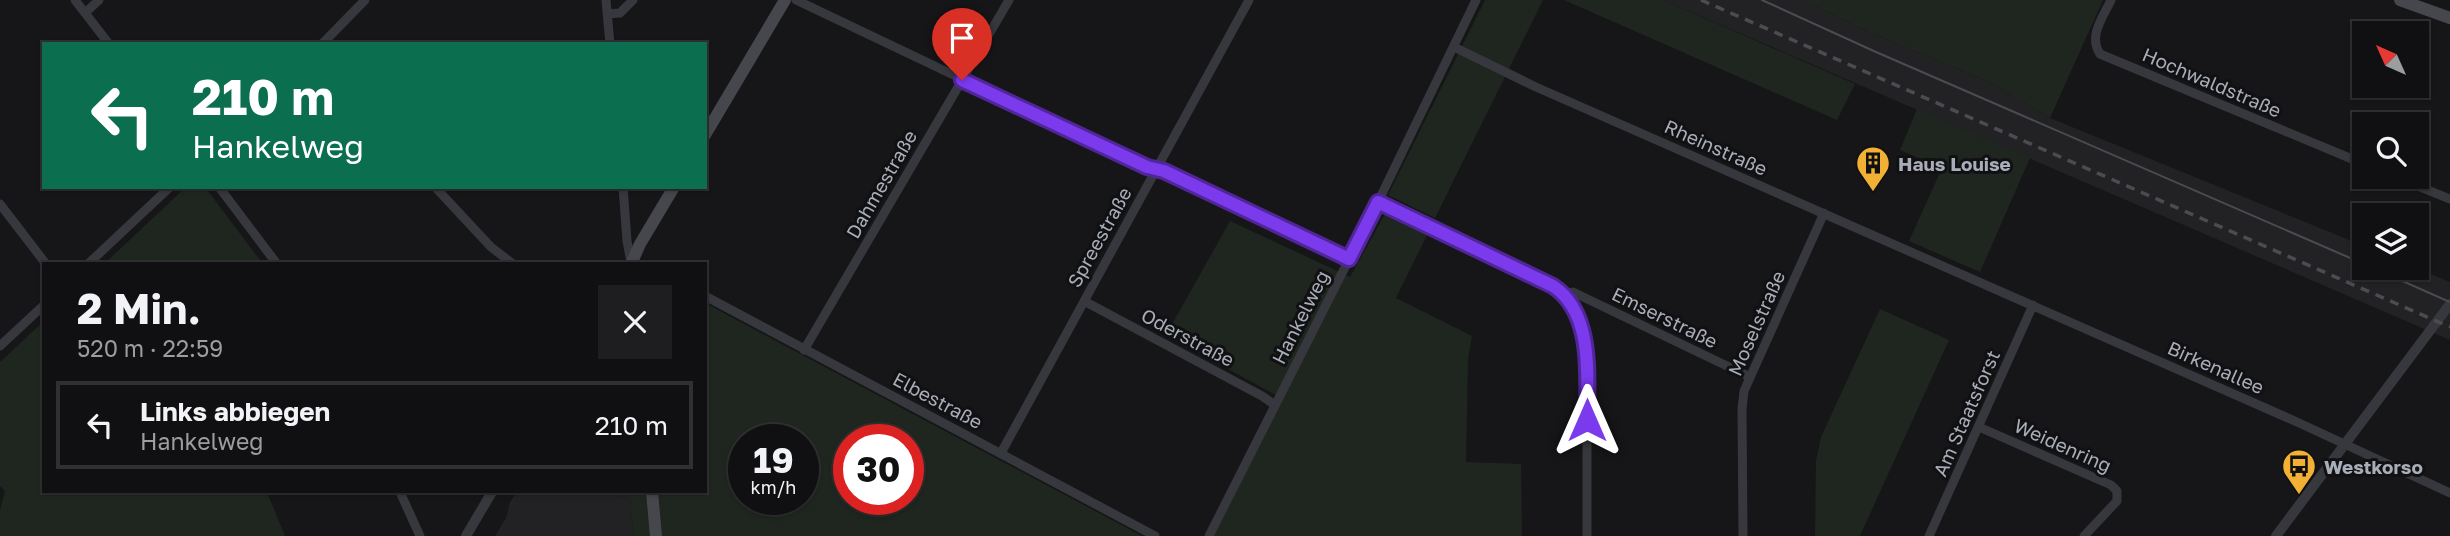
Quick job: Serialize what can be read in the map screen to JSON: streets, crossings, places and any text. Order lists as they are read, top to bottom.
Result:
{
  "streets": {
    "street": [
      "Hochwaldstraße",
      "Rheinstraße",
      "Dahmestraße",
      "Spreestraße",
      "Hankelweg",
      "Emserstraße",
      "Moselstraße",
      "Oderstraße",
      "Birkenallee",
      "Elbestraße",
      "Am Staatsforst",
      "Weidenring"
    ]
  },
  "crossings": [
    ["Rheinstraße", "Hankelweg"],
    ["Rheinstraße", "Moselstraße"],
    ["Rheinstraße", "Birkenallee"],
    ["Dahmestraße", "Elbestraße"],
    ["Spreestraße", "Oderstraße"],
    ["Spreestraße", "Elbestraße"],
    ["Hankelweg", "Emserstraße"],
    ["Hankelweg", "Oderstraße"],
    ["Emserstraße", "Moselstraße"],
    ["Birkenallee", "Am Staatsforst"],
    ["Am Staatsforst", "Weidenring"]
  ],
  "places": {
    "building": ["Haus Louise"],
    "bus stop": ["Westkorso"]
  },
  "north": "top left",
  "page": {
    "turn": ["210 m", "Hankelweg"],
    "heading": ["2 Min.", "520 m · 22:59"],
    "list": [
      {
        "name": "Links abbiegen",
        "note": "Hankelweg",
        "value": "210 m"
      }
    ],
    "speed": "19 km/h",
    "limit": "30"
  }
}
